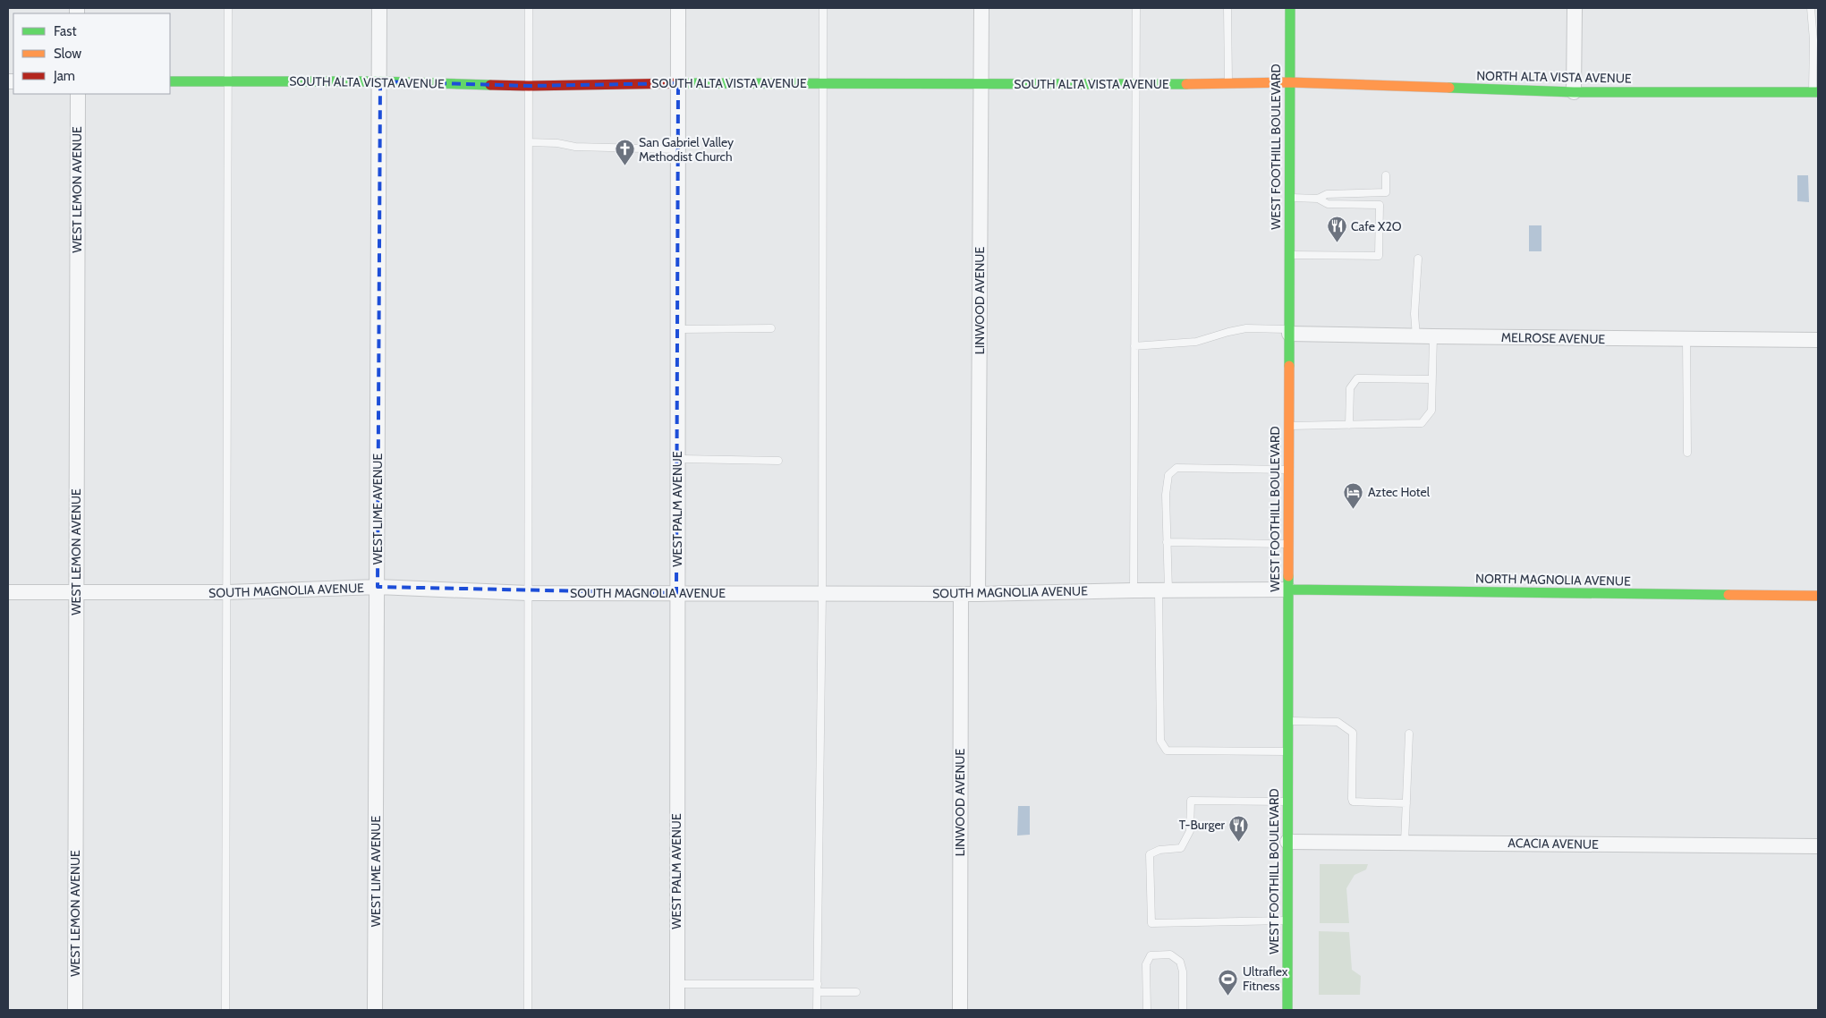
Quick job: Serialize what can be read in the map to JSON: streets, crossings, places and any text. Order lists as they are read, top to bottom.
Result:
{
  "streets": {
    "street": [
      "NORTH ALTA VISTA AVENUE",
      "SOUTH ALTA VISTA AVENUE",
      "WEST FOOTHILL BOULEVARD",
      "WEST LEMON AVENUE",
      "LINWOOD AVENUE",
      "MELROSE AVENUE",
      "WEST LIME AVENUE",
      "WEST PALM AVENUE",
      "NORTH MAGNOLIA AVENUE",
      "SOUTH MAGNOLIA AVENUE",
      "ACACIA AVENUE"
    ]
  },
  "crossings": [
    ["NORTH ALTA VISTA AVENUE", "SOUTH ALTA VISTA AVENUE"],
    ["NORTH ALTA VISTA AVENUE", "WEST FOOTHILL BOULEVARD"],
    ["SOUTH ALTA VISTA AVENUE", "WEST FOOTHILL BOULEVARD"],
    ["SOUTH ALTA VISTA AVENUE", "LINWOOD AVENUE"],
    ["SOUTH ALTA VISTA AVENUE", "WEST LIME AVENUE"],
    ["SOUTH ALTA VISTA AVENUE", "WEST PALM AVENUE"],
    ["WEST FOOTHILL BOULEVARD", "MELROSE AVENUE"],
    ["WEST FOOTHILL BOULEVARD", "NORTH MAGNOLIA AVENUE"],
    ["WEST FOOTHILL BOULEVARD", "SOUTH MAGNOLIA AVENUE"],
    ["WEST FOOTHILL BOULEVARD", "ACACIA AVENUE"],
    ["WEST LEMON AVENUE", "SOUTH MAGNOLIA AVENUE"],
    ["LINWOOD AVENUE", "SOUTH MAGNOLIA AVENUE"],
    ["WEST LIME AVENUE", "SOUTH MAGNOLIA AVENUE"],
    ["WEST PALM AVENUE", "SOUTH MAGNOLIA AVENUE"],
    ["NORTH MAGNOLIA AVENUE", "SOUTH MAGNOLIA AVENUE"]
  ],
  "places": {
    "church": ["San Gabriel Valley Methodist Church"],
    "restaurant": ["Cafe X2O", "T-Burger"],
    "hotel": ["Aztec Hotel"],
    "sports": ["Ultraflex Fitness"]
  },
  "legend": ["Fast", "Slow", "Jam"]
}
